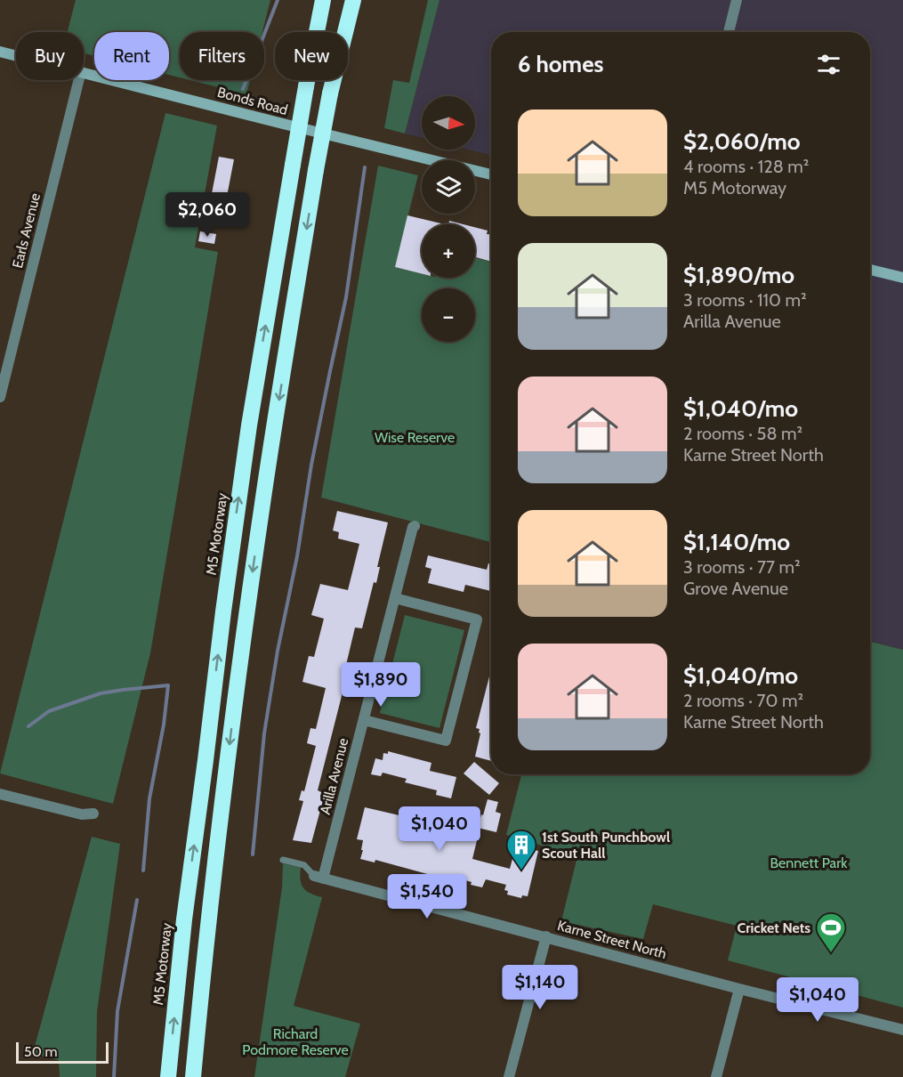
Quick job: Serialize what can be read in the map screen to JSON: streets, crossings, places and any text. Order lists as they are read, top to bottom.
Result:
{
  "streets": {
    "highway": ["M5 Motorway"],
    "main road": ["Bonds Road"],
    "street": ["Earls Avenue", "Arilla Avenue", "Karne Street North"]
  },
  "crossings": [
    ["Arilla Avenue", "Karne Street North"]
  ],
  "parks": ["Wise Reserve", "Bennett Park", "Richard Podmore Reserve"],
  "places": {
    "building": ["1st South Punchbowl Scout Hall"],
    "sports": ["Cricket Nets"]
  },
  "scale_bar": "50 m",
  "north": "right",
  "page": {
    "chip": [
      "Buy",
      "Rent",
      "Filters",
      "New"
    ],
    "heading": "6 homes",
    "map_buttons": ["+", "−"],
    "list": [
      {
        "name": "$2,060/mo",
        "note": "4 rooms · 128 m² · M5 Motorway"
      },
      {
        "name": "$1,890/mo",
        "note": "3 rooms · 110 m² · Arilla Avenue"
      },
      {
        "name": "$1,040/mo",
        "note": "2 rooms · 58 m² · Karne Street North"
      },
      {
        "name": "$1,140/mo",
        "note": "3 rooms · 77 m² · Grove Avenue"
      },
      {
        "name": "$1,040/mo",
        "note": "2 rooms · 70 m² · Karne Street North"
      }
    ],
    "price": [
      "$2,060",
      "$1,890",
      "$1,040",
      "$1,540",
      "$1,140",
      "$1,040"
    ],
    "scale": "50 m"
  }
}
